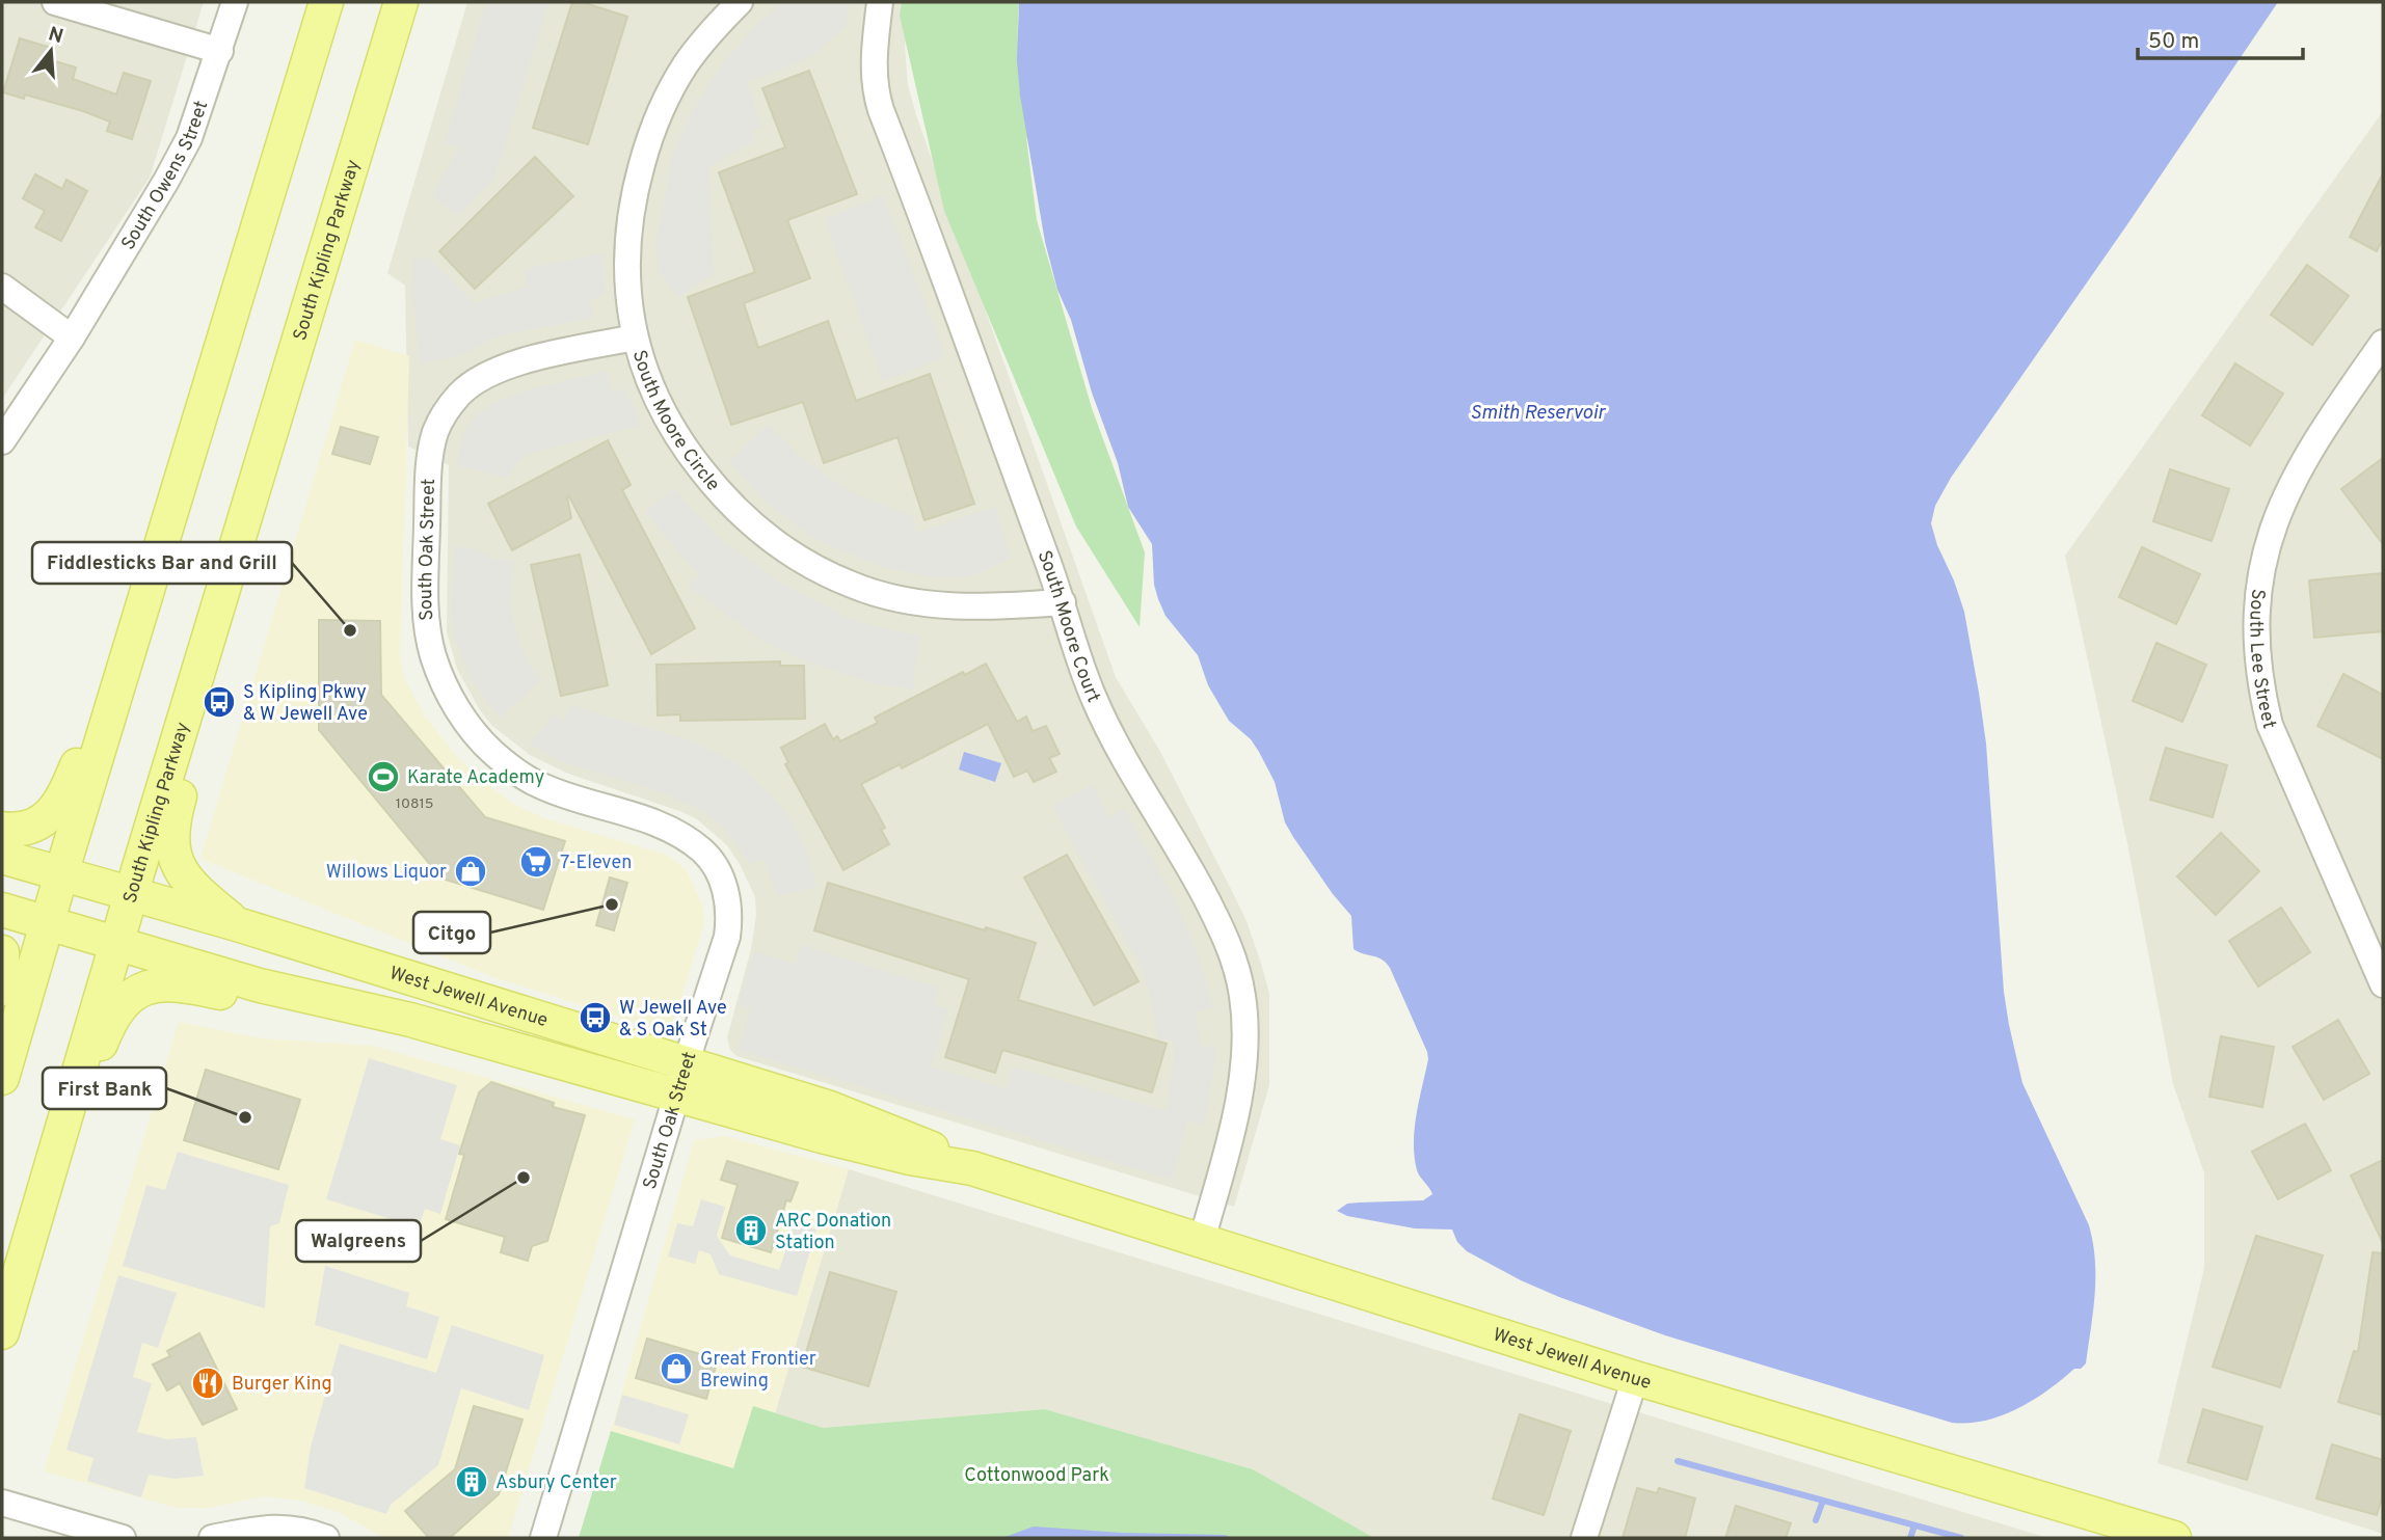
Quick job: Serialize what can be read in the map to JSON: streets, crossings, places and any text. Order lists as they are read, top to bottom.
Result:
{
  "streets": {
    "main road": ["South Kipling Parkway", "West Jewell Avenue"],
    "street": [
      "South Owens Street",
      "South Moore Circle",
      "South Oak Street",
      "South Moore Court",
      "South Lee Street"
    ]
  },
  "crossings": [
    ["South Kipling Parkway", "West Jewell Avenue"],
    ["South Moore Circle", "South Oak Street"],
    ["South Moore Circle", "South Moore Court"],
    ["South Oak Street", "West Jewell Avenue"],
    ["South Moore Court", "West Jewell Avenue"]
  ],
  "water": ["Smith Reservoir"],
  "parks": ["Cottonwood Park"],
  "places": {
    "other": [
      "Fiddlesticks Bar and Grill",
      "Citgo",
      "First Bank",
      "Walgreens"
    ],
    "bus stop": ["S Kipling Pkwy & W Jewell Ave", "W Jewell Ave & S Oak St"],
    "sports": ["Karate Academy"],
    "supermarket": ["7-Eleven"],
    "shop": ["Willows Liquor", "Great Frontier Brewing"],
    "building": ["ARC Donation Station", "Asbury Center"],
    "restaurant": ["Burger King"]
  },
  "house_numbers": ["10815"],
  "scale_bar": "50 m",
  "north": "top"
}
